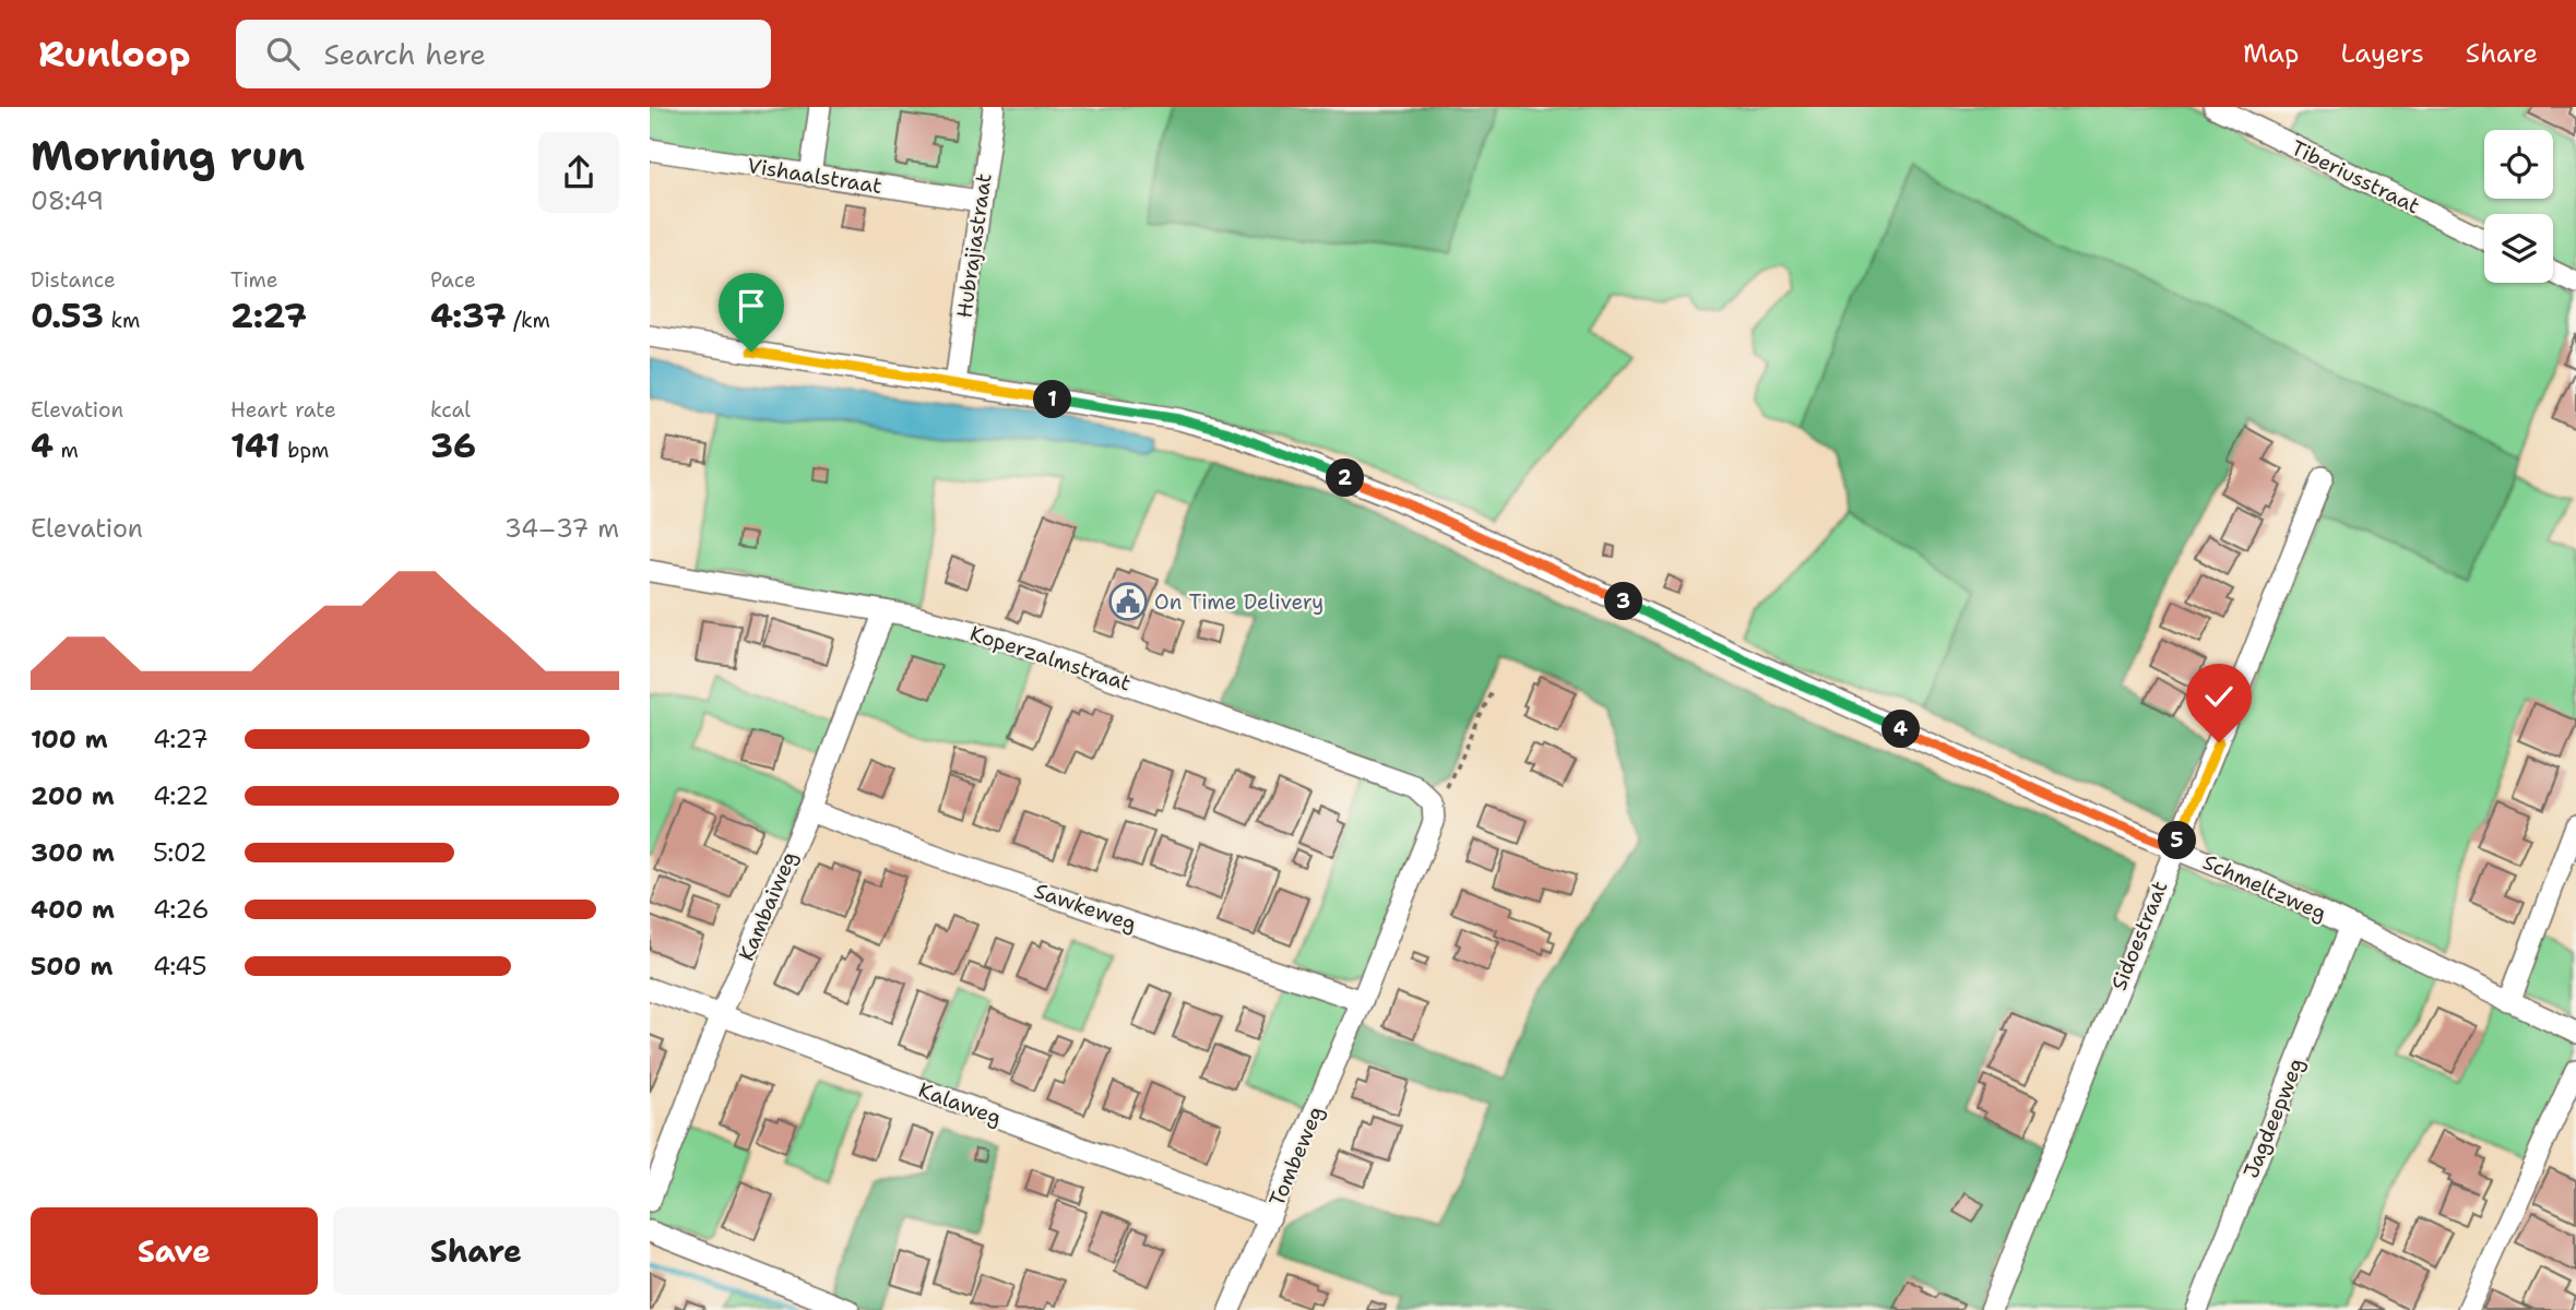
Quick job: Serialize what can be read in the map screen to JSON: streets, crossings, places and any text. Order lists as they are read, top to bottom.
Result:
{
  "streets": {
    "street": [
      "Vishaalstraat",
      "Tiberiusstraat",
      "Hubrajiastraat",
      "Koperzalmstraat",
      "Schmeltzweg",
      "Kambaiweg",
      "Sawkeweg",
      "Sidoestraat",
      "Kalaweg",
      "Jagdeepweg",
      "Tombeweg"
    ]
  },
  "crossings": [
    ["Vishaalstraat", "Hubrajiastraat"],
    ["Hubrajiastraat", "Schmeltzweg"],
    ["Koperzalmstraat", "Kambaiweg"],
    ["Koperzalmstraat", "Tombeweg"],
    ["Schmeltzweg", "Sidoestraat"],
    ["Schmeltzweg", "Jagdeepweg"],
    ["Kambaiweg", "Sawkeweg"],
    ["Kambaiweg", "Kalaweg"],
    ["Sawkeweg", "Tombeweg"],
    ["Kalaweg", "Tombeweg"]
  ],
  "places": {
    "public building": ["On Time Delivery"]
  },
  "page": {
    "header": "Runloop",
    "search": "Search here",
    "nav": ["Map", "Layers", "Share"],
    "heading": ["Morning run", "08:49"],
    "stats": [
      ["Distance", "0.53 km"],
      ["Time", "2:27"],
      ["Pace", "4:37 /km"],
      ["Elevation", "4 m"],
      ["Heart rate", "141 bpm"],
      ["kcal", "36"]
    ],
    "pins": [
      "1",
      "2",
      "3",
      "4",
      "5"
    ],
    "chart": ["Elevation", "34–37 m"],
    "list": [
      {
        "name": "100 m",
        "note": "4:27"
      },
      {
        "name": "200 m",
        "note": "4:22"
      },
      {
        "name": "300 m",
        "note": "5:02"
      },
      {
        "name": "400 m",
        "note": "4:26"
      },
      {
        "name": "500 m",
        "note": "4:45"
      }
    ],
    "buttons": ["Save", "Share"]
  }
}
